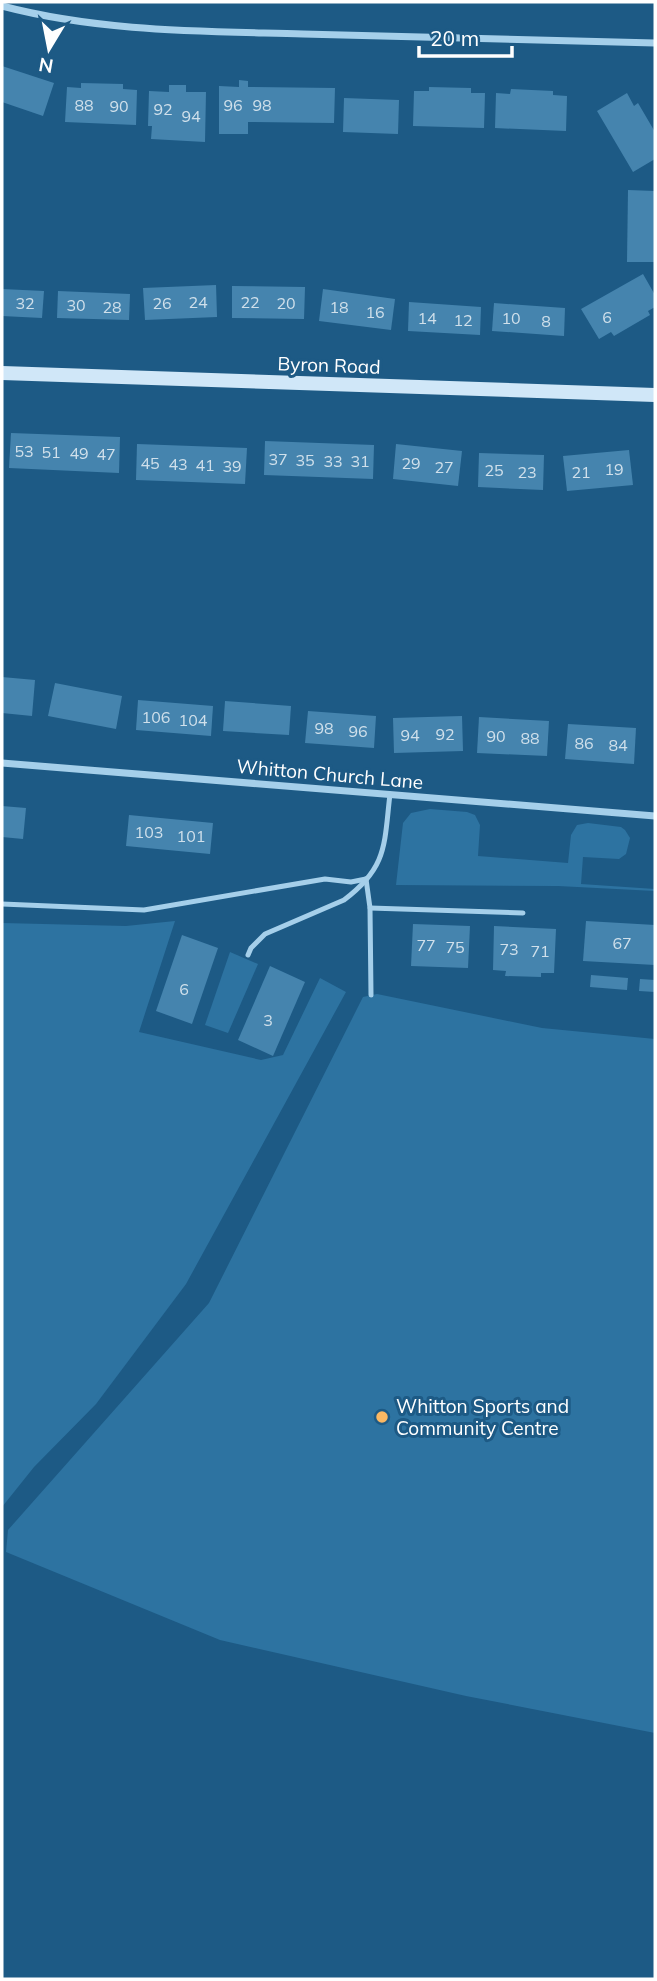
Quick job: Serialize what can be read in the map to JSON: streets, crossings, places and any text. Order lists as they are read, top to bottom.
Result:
{
  "streets": {
    "street": ["Byron Road", "Whitton Church Lane"]
  },
  "places": ["Whitton Sports and Community Centre"],
  "house_numbers": [
    "88",
    "96",
    "98",
    "90",
    "92",
    "94",
    "24",
    "22",
    "32",
    "26",
    "20",
    "30",
    "28",
    "18",
    "16",
    "6",
    "14",
    "10",
    "12",
    "8",
    "53",
    "51",
    "49",
    "47",
    "37",
    "35",
    "33",
    "31",
    "45",
    "29",
    "43",
    "41",
    "39",
    "27",
    "19",
    "25",
    "23",
    "21",
    "106",
    "104",
    "98",
    "96",
    "92",
    "94",
    "90",
    "88",
    "86",
    "84",
    "103",
    "101",
    "67",
    "77",
    "75",
    "73",
    "71",
    "6",
    "3"
  ],
  "scale_bar": "20 m",
  "north": "bottom"
}
